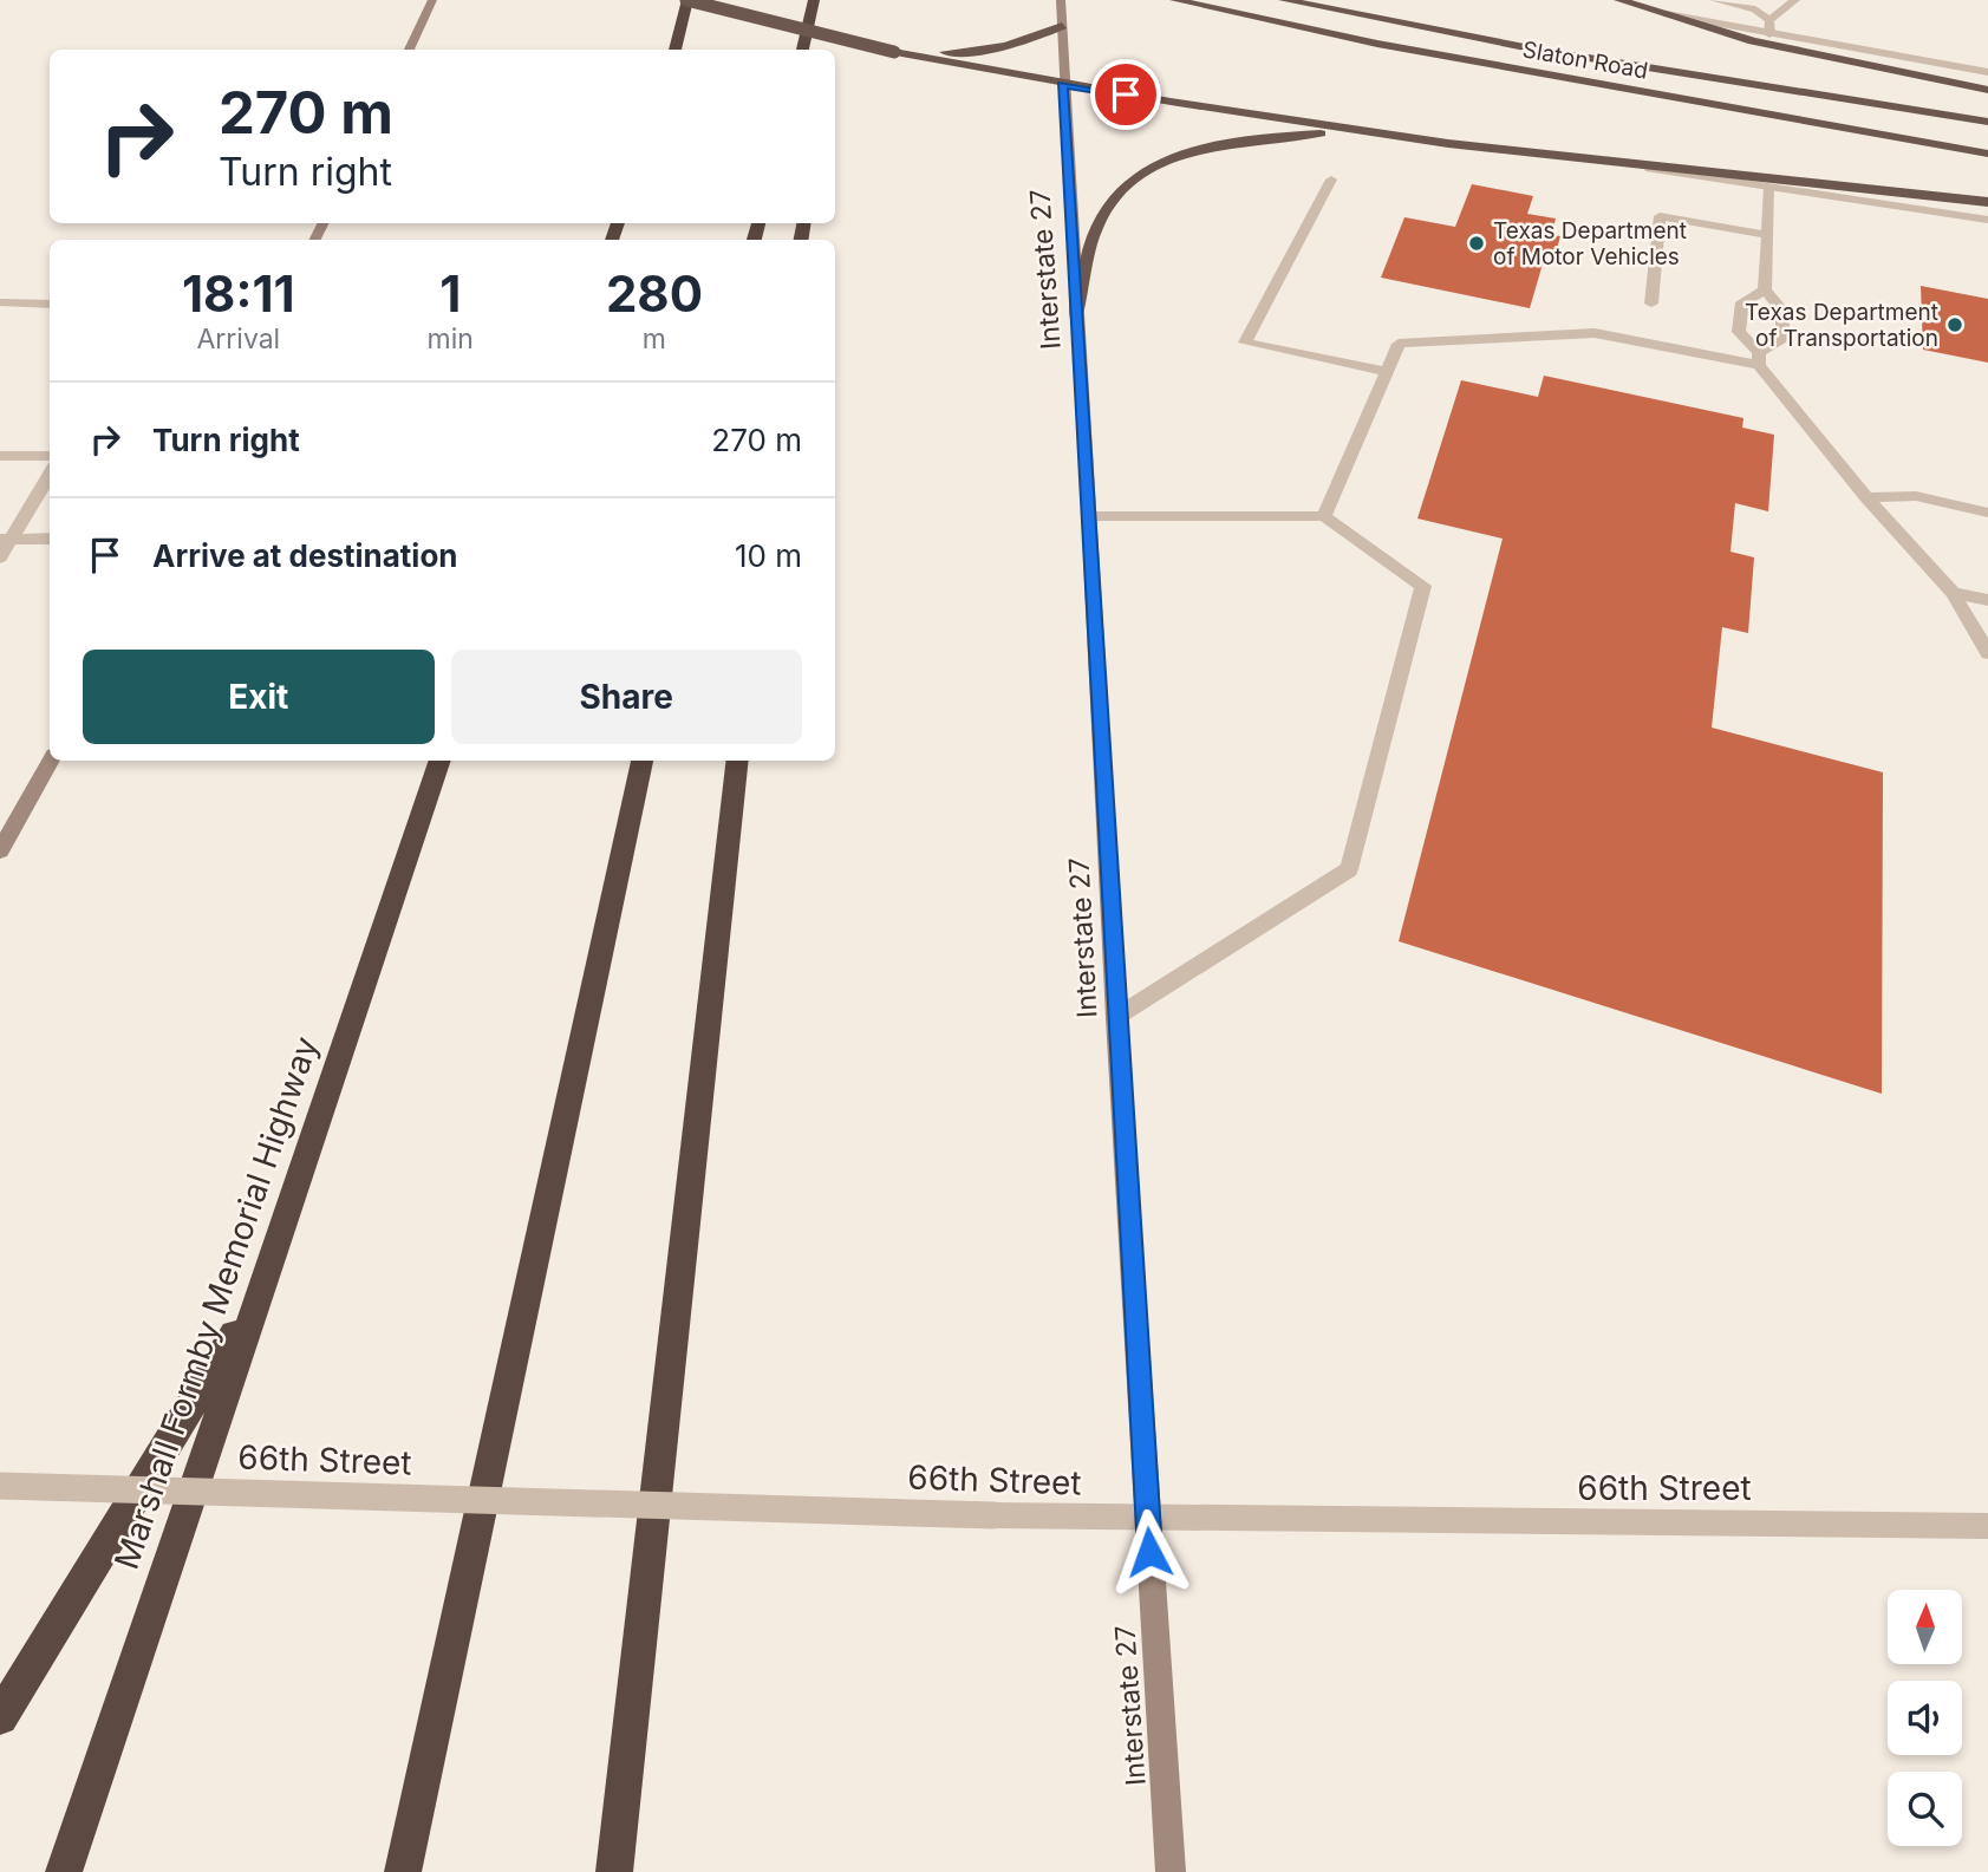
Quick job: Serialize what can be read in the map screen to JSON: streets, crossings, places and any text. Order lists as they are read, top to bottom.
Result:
{
  "streets": {
    "highway": ["Slaton Road", "Marshall Formby Memorial Highway"],
    "main road": ["Interstate 27"],
    "street": ["66th Street"]
  },
  "crossings": [
    ["Interstate 27", "66th Street"]
  ],
  "places": ["Texas Department of Motor Vehicles", "Texas Department of Transportation"],
  "north": "top",
  "page": {
    "turn": ["270 m", "Turn right"],
    "eta": [
      "18:11",
      "Arrival",
      "1",
      "min",
      "280",
      "m"
    ],
    "list": [
      {
        "name": "Turn right",
        "value": "270 m"
      },
      {
        "name": "Arrive at destination",
        "value": "10 m"
      }
    ],
    "buttons": ["Exit", "Share"]
  }
}
